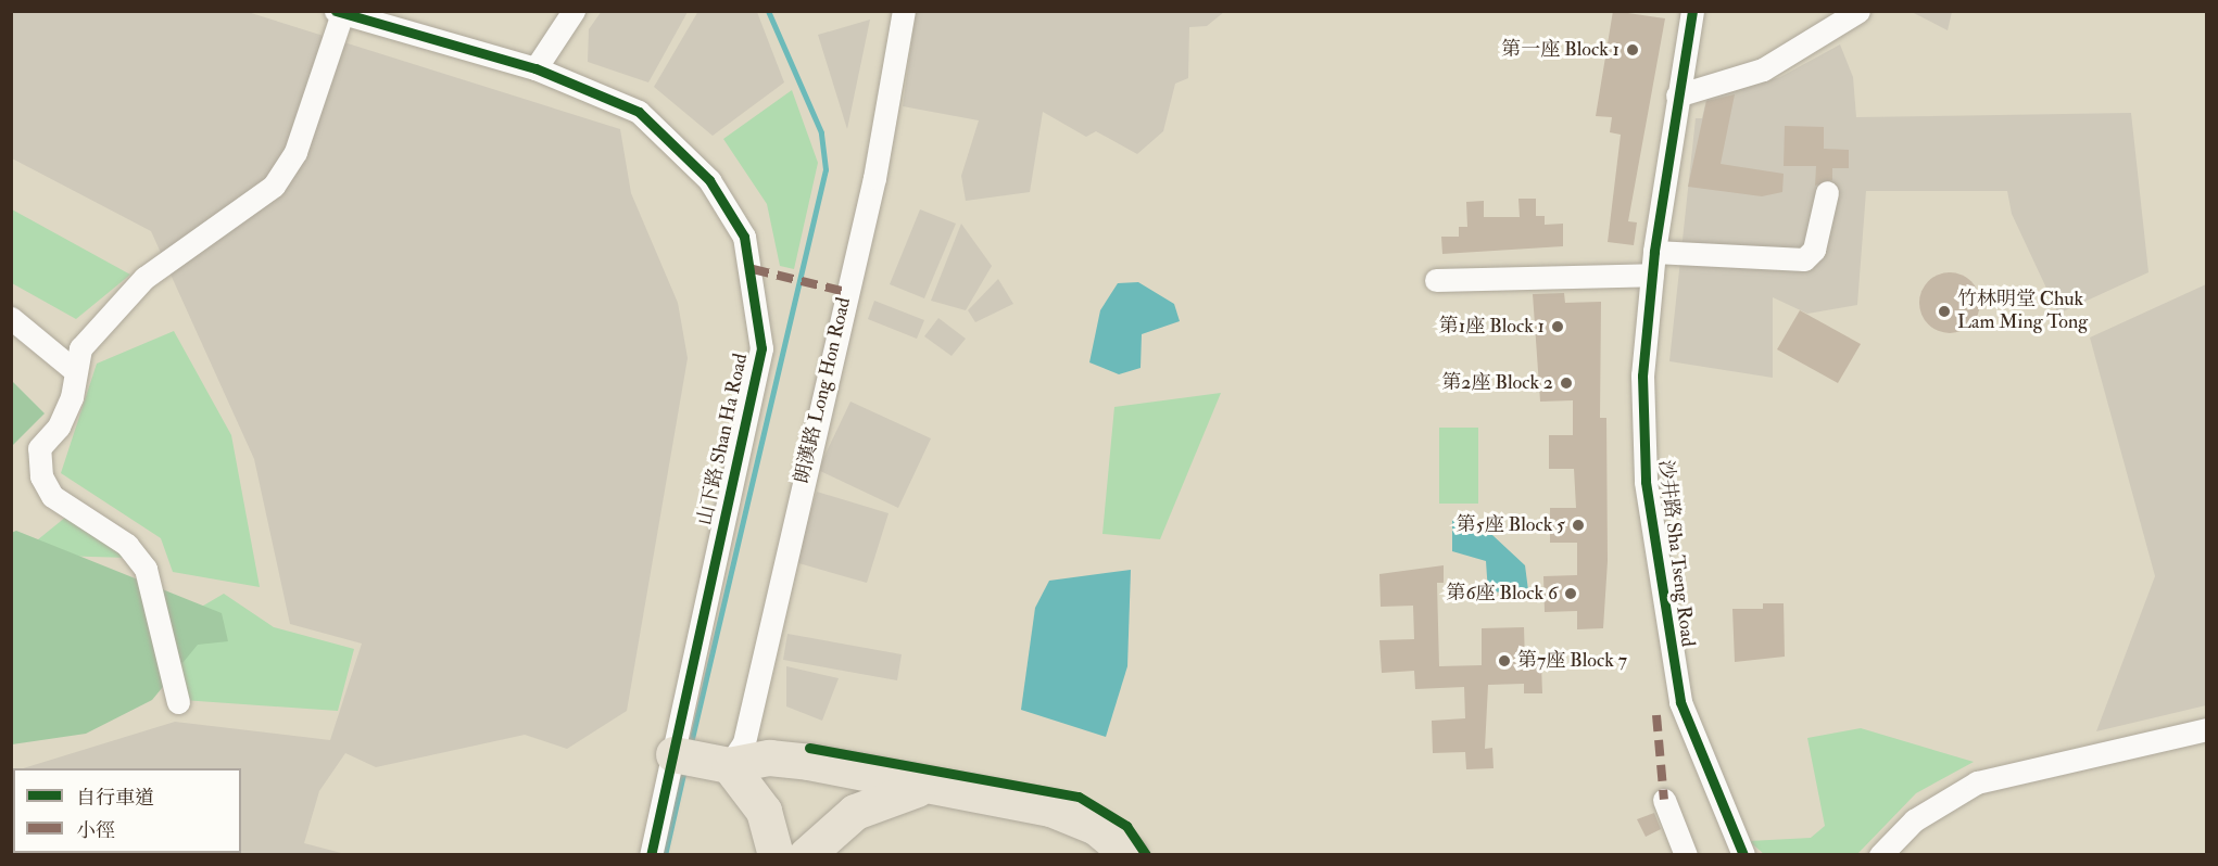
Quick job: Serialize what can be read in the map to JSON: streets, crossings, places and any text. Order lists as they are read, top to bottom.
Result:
{
  "streets": {
    "street": ["朗漢路 Long Hon Road", "山下路 Shan Ha Road", "沙井路 Sha Tseng Road"]
  },
  "crossings": [
    ["朗漢路 Long Hon Road", "山下路 Shan Ha Road"]
  ],
  "places": [
    "第一座 Block 1",
    "竹林明堂 Chuk Lam Ming Tong",
    "第1座 Block 1",
    "第2座 Block 2",
    "第5座 Block 5",
    "第6座 Block 6",
    "第7座 Block 7"
  ],
  "legend": ["自行車道", "小徑"]
}
